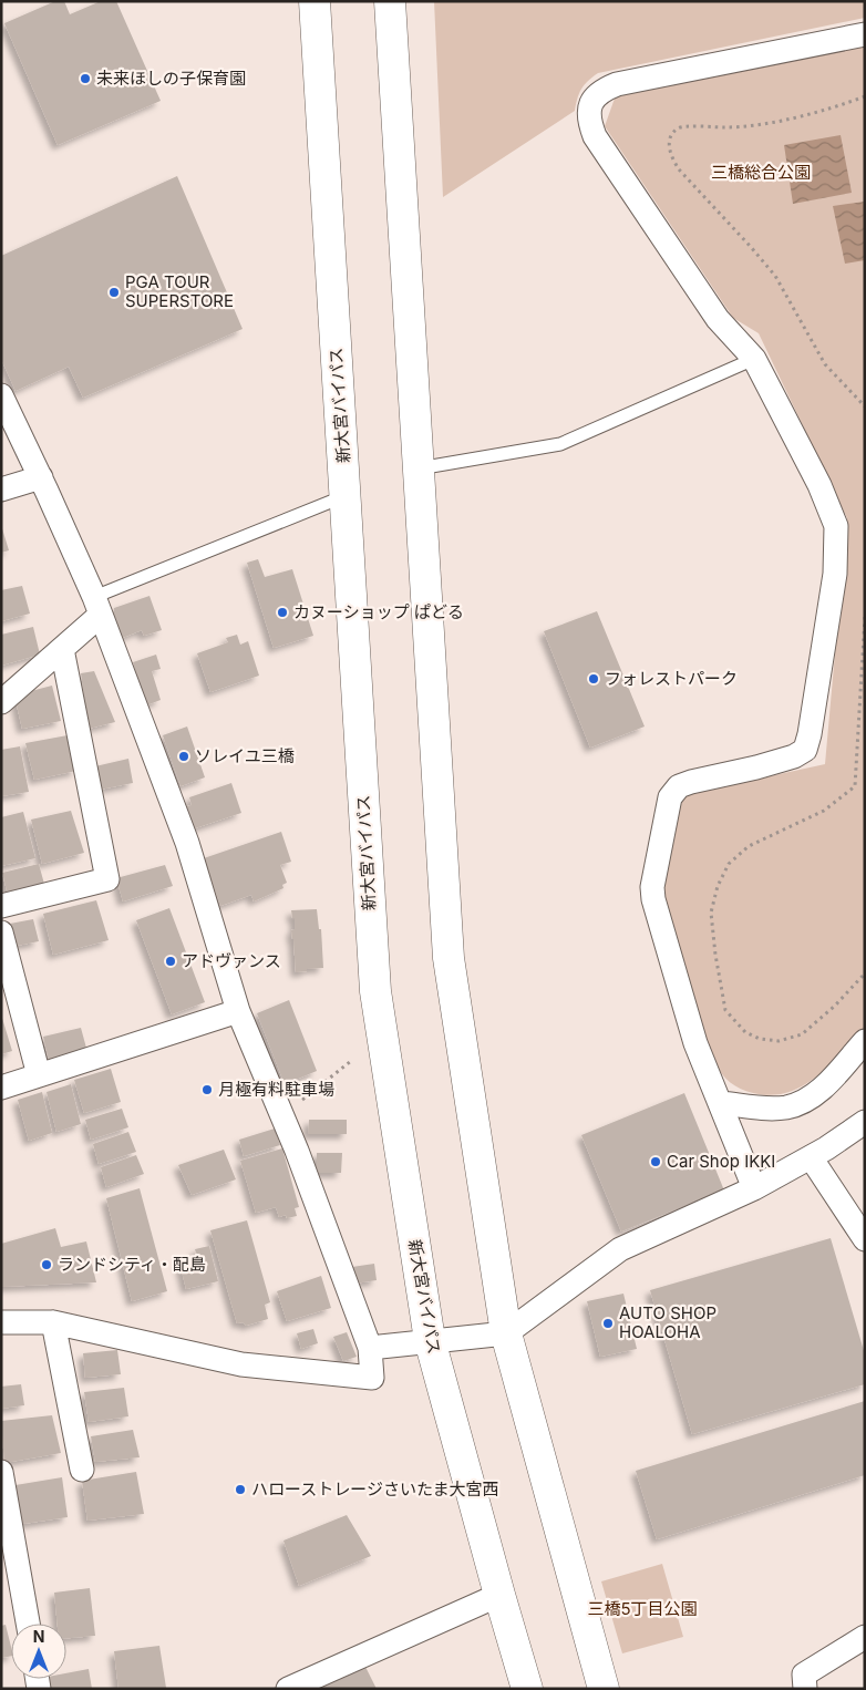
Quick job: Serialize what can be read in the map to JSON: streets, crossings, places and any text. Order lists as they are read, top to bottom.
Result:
{
  "streets": {
    "highway": ["新大宮バイパス"]
  },
  "parks": ["三橋総合公園", "三橋5丁目公園"],
  "places": [
    "未来ほしの子保育園",
    "PGA TOUR SUPERSTORE",
    "カヌーショップ ぱどる",
    "フォレストパーク",
    "ソレイユ三橋",
    "アドヴァンス",
    "月極有料駐車場",
    "Car Shop IKKI",
    "ランドシティ・配島",
    "AUTO SHOP HOALOHA",
    "ハローストレージさいたま大宮西"
  ],
  "north": "top"
}
